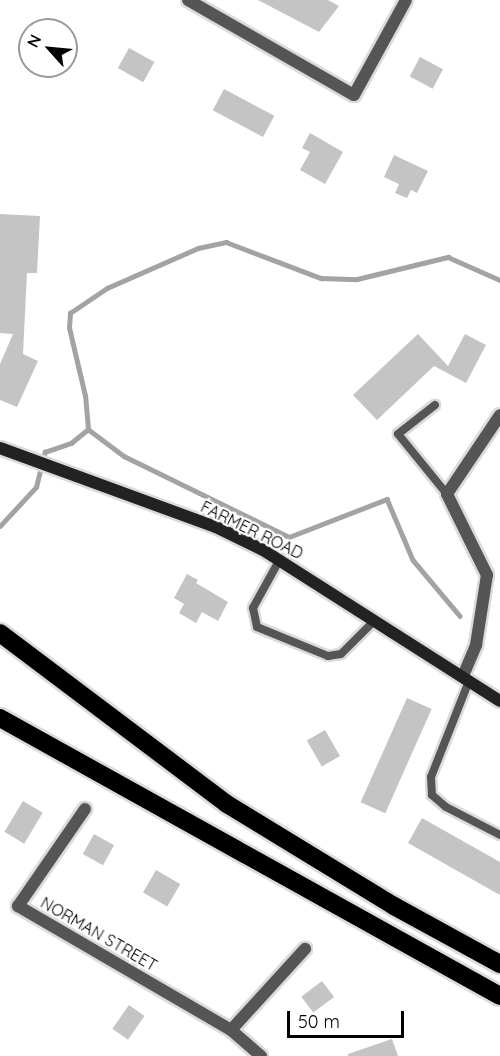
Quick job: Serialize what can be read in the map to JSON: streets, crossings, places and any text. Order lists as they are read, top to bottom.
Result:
{
  "streets": {
    "street": ["FARMER ROAD", "NORMAN STREET"]
  },
  "scale_bar": "50 m",
  "north": "top left"
}
